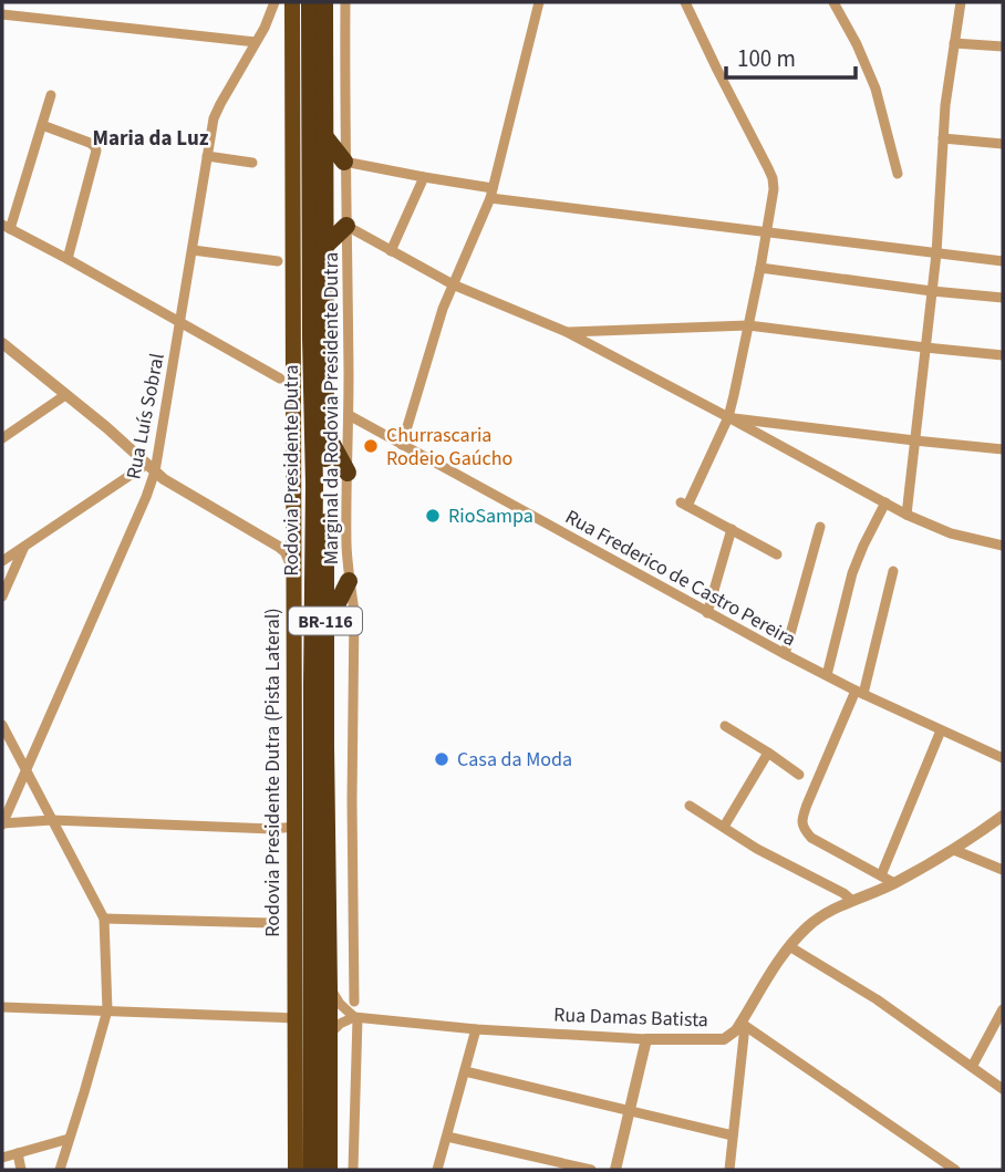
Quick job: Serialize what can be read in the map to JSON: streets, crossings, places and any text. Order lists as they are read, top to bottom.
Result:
{
  "streets": {
    "highway": ["Rodovia Presidente Dutra", "BR-116", "Rodovia Presidente Dutra (Pista Lateral)"],
    "street": [
      "Marginal da Rodovia Presidente Dutra",
      "Rua Luís Sobral",
      "Rua Frederico de Castro Pereira",
      "Rua Damas Batista"
    ]
  },
  "crossings": [
    ["Marginal da Rodovia Presidente Dutra", "Rua Frederico de Castro Pereira"]
  ],
  "districts": ["Maria da Luz"],
  "places": ["Churrascaria Rodeio Gaúcho", "RioSampa", "Casa da Moda"],
  "scale_bar": "100 m"
}
